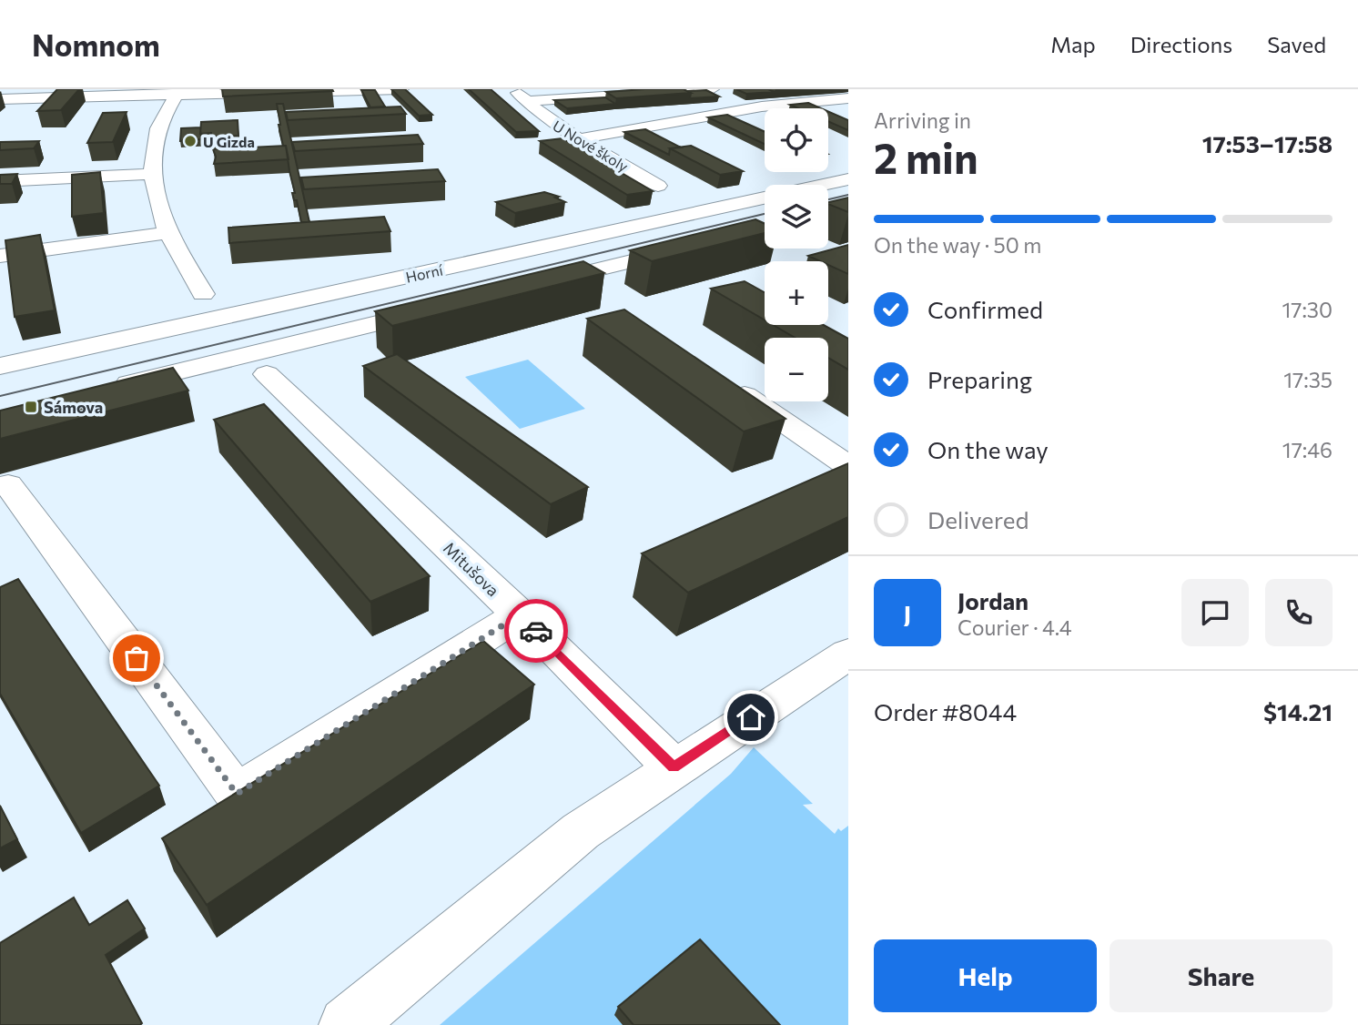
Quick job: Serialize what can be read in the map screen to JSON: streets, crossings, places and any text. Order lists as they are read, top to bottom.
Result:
{
  "streets": {
    "street": ["U Nové školy", "Horní", "Mitušova"]
  },
  "places": {
    "other": ["U Gizda"],
    "transit": ["Sámova"]
  },
  "page": {
    "header": "Nomnom",
    "nav": ["Map", "Directions", "Saved"],
    "heading": ["2 min", "Arriving in", "17:53–17:58"],
    "panel": [
      "Jordan",
      "Courier · 4.4",
      "Order #8044",
      "$14.21"
    ],
    "map_buttons": ["+", "−"],
    "bar": "On the way · 50 m",
    "list": [
      ["Confirmed", "17:30"],
      ["Preparing", "17:35"],
      ["On the way", "17:46"],
      "Delivered"
    ],
    "round": "J",
    "buttons": ["Help", "Share"]
  }
}
